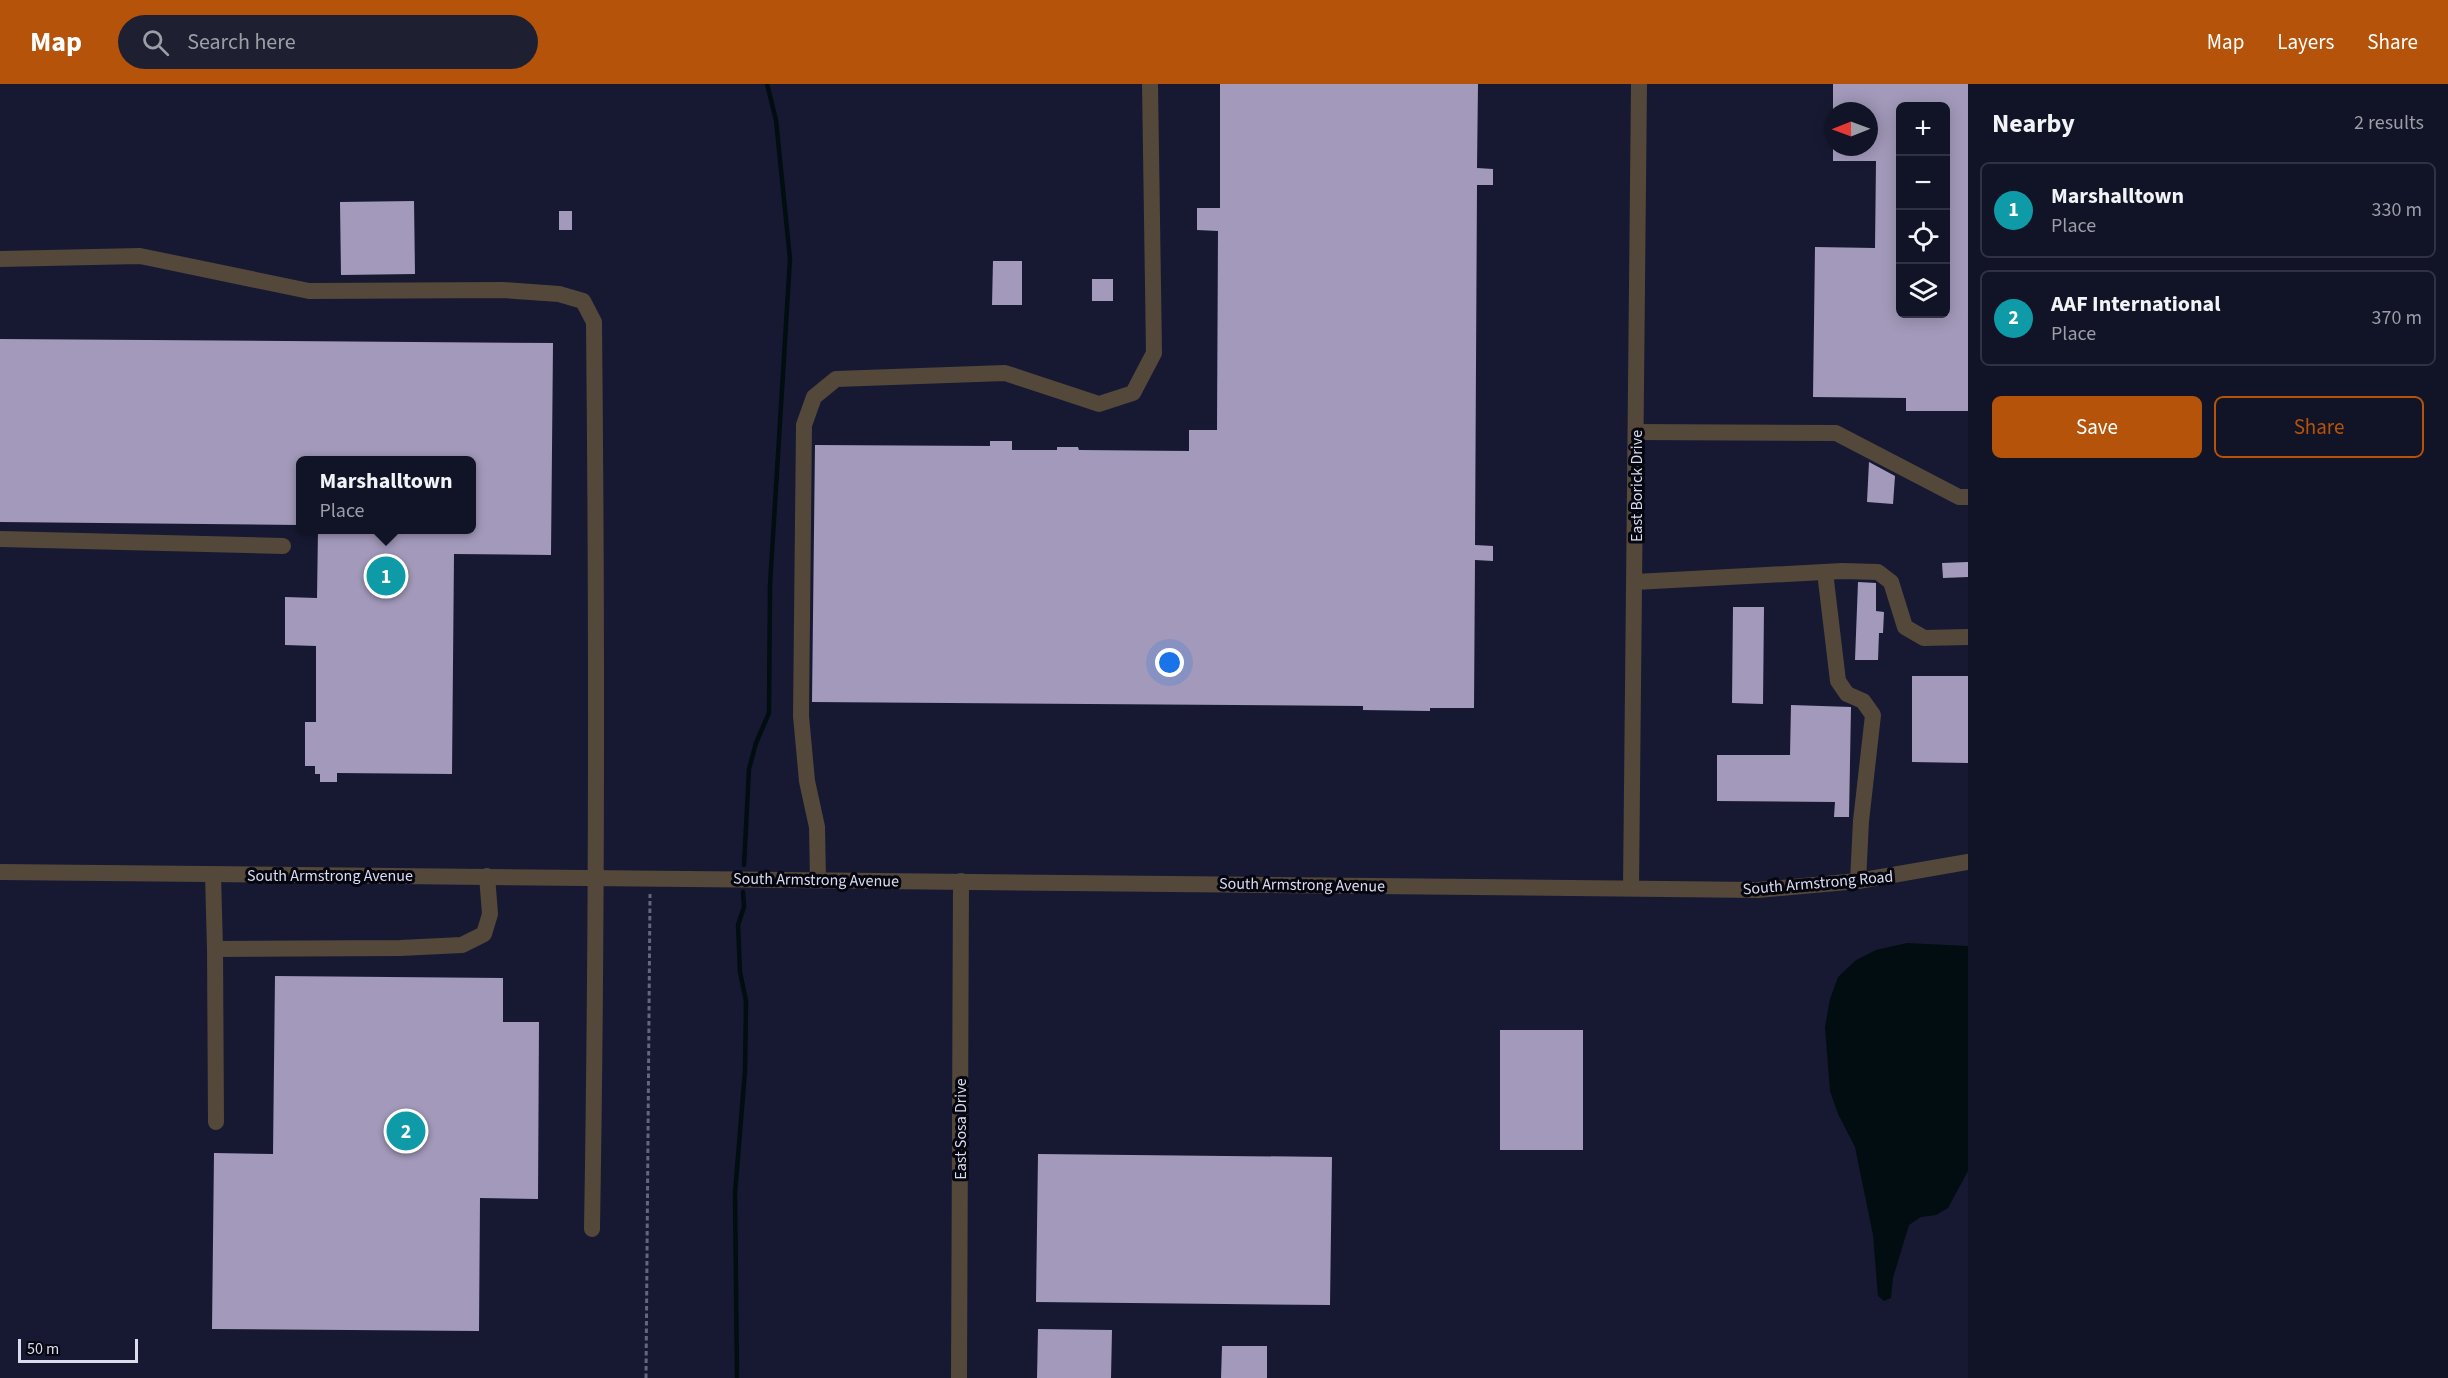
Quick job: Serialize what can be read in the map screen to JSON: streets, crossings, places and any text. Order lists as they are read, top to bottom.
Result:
{
  "streets": {
    "street": [
      "East Borick Drive",
      "South Armstrong Avenue",
      "South Armstrong Road",
      "East Sosa Drive"
    ]
  },
  "crossings": [
    ["East Borick Drive", "South Armstrong Avenue"],
    ["East Borick Drive", "South Armstrong Road"],
    ["South Armstrong Avenue", "South Armstrong Road"],
    ["South Armstrong Avenue", "East Sosa Drive"]
  ],
  "scale_bar": "50 m",
  "north": "left",
  "page": {
    "header": "Map",
    "search": "Search here",
    "nav": ["Map", "Layers", "Share"],
    "heading": ["Nearby", "2 results"],
    "map_buttons": ["+", "−"],
    "list": [
      {
        "mark": "1",
        "name": "Marshalltown",
        "note": "Place",
        "value": "330 m"
      },
      {
        "mark": "2",
        "name": "AAF International",
        "note": "Place",
        "value": "370 m"
      }
    ],
    "buttons": ["Save", "Share"],
    "popup": ["Marshalltown", "Place"],
    "pins": ["1", "2"],
    "scale": "50 m"
  }
}
